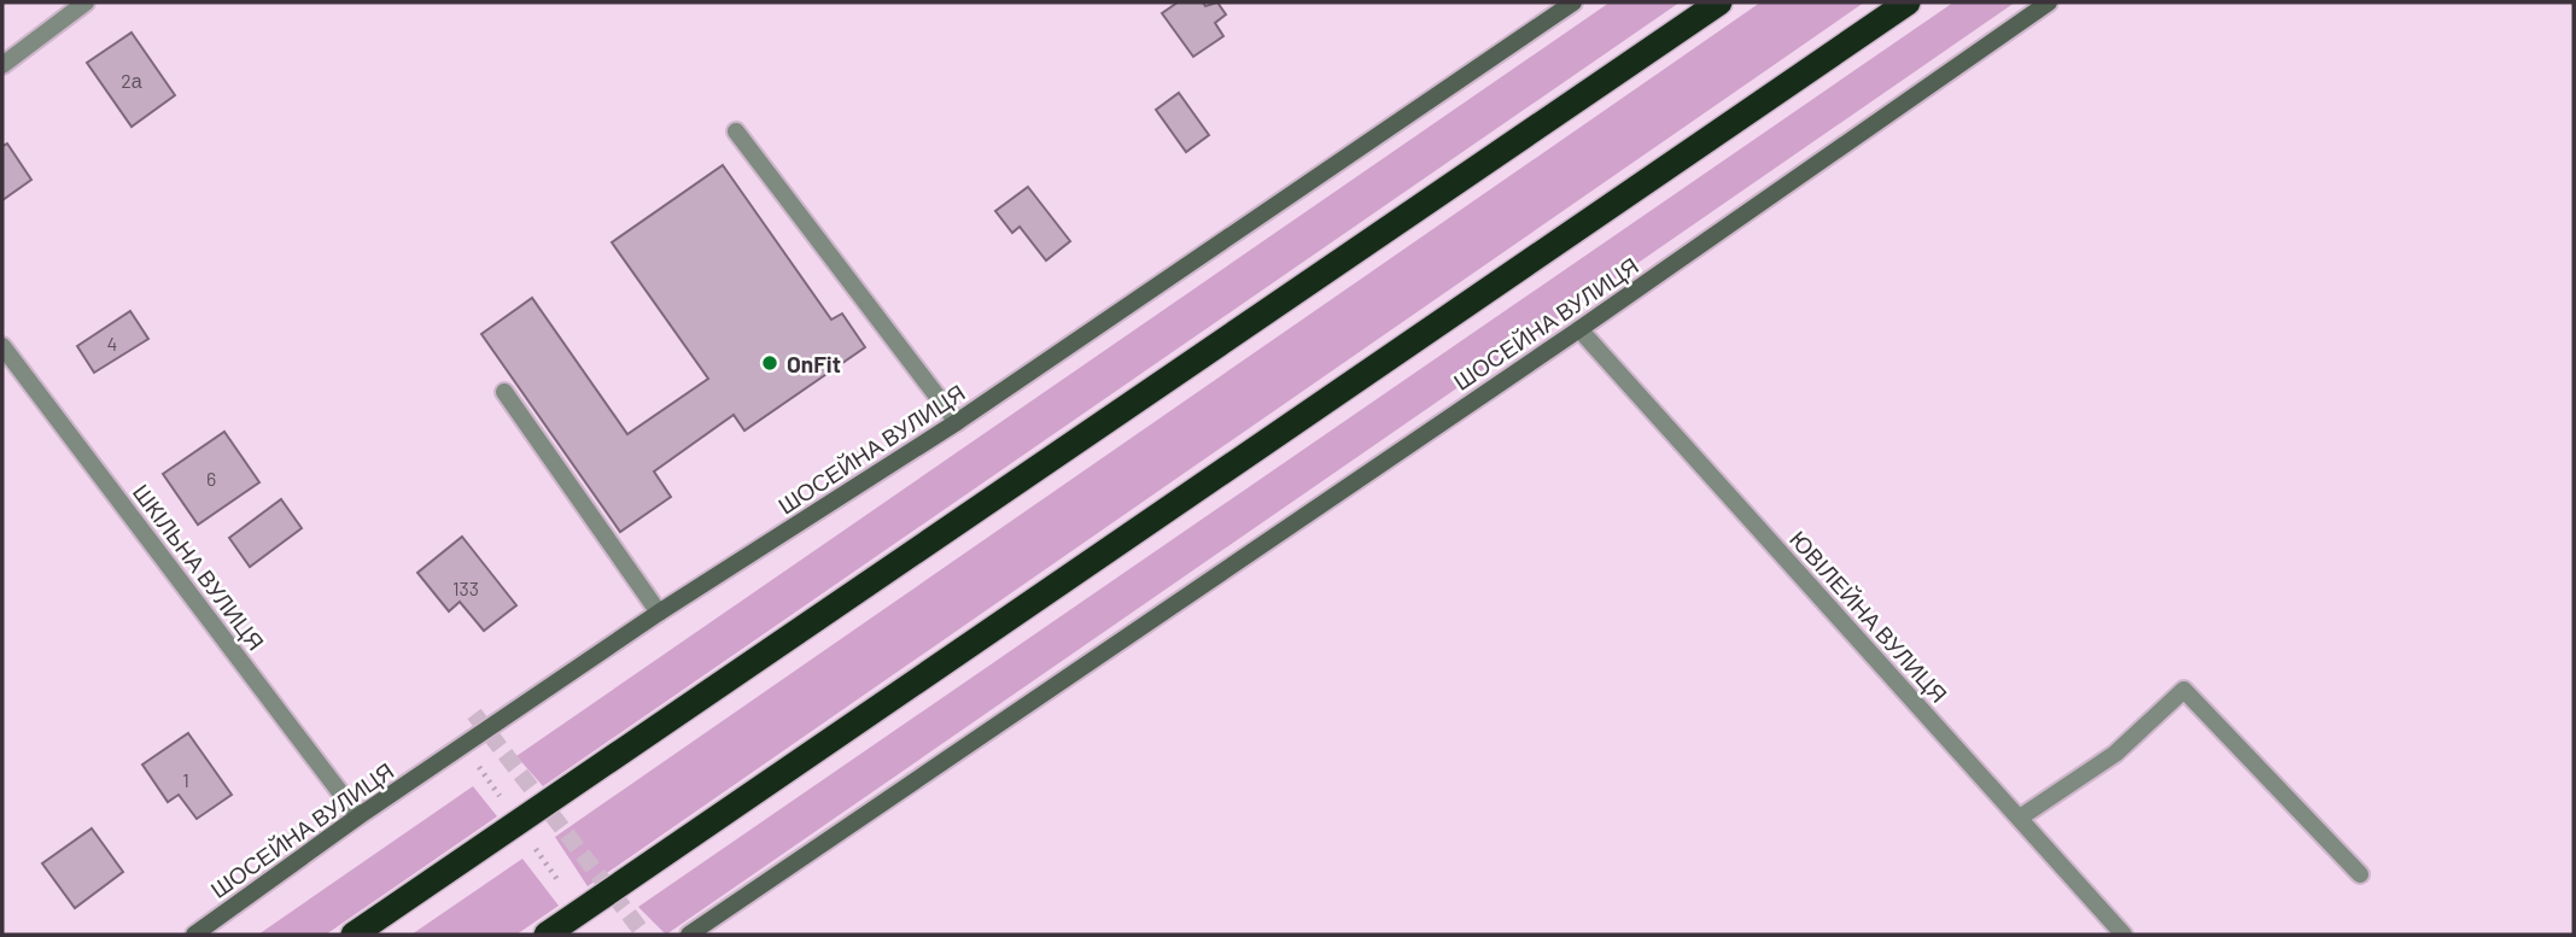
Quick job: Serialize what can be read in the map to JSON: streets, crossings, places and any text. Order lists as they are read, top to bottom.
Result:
{
  "streets": {
    "street": ["ШОСЕЙНА ВУЛИЦЯ", "ШКІЛЬНА ВУЛИЦЯ", "ЮВІЛЕЙНА ВУЛИЦЯ"]
  },
  "crossings": [
    ["ШОСЕЙНА ВУЛИЦЯ", "ШКІЛЬНА ВУЛИЦЯ"],
    ["ШОСЕЙНА ВУЛИЦЯ", "ЮВІЛЕЙНА ВУЛИЦЯ"]
  ],
  "places": ["OnFit"],
  "house_numbers": [
    "2а",
    "4",
    "6",
    "133",
    "1"
  ]
}
